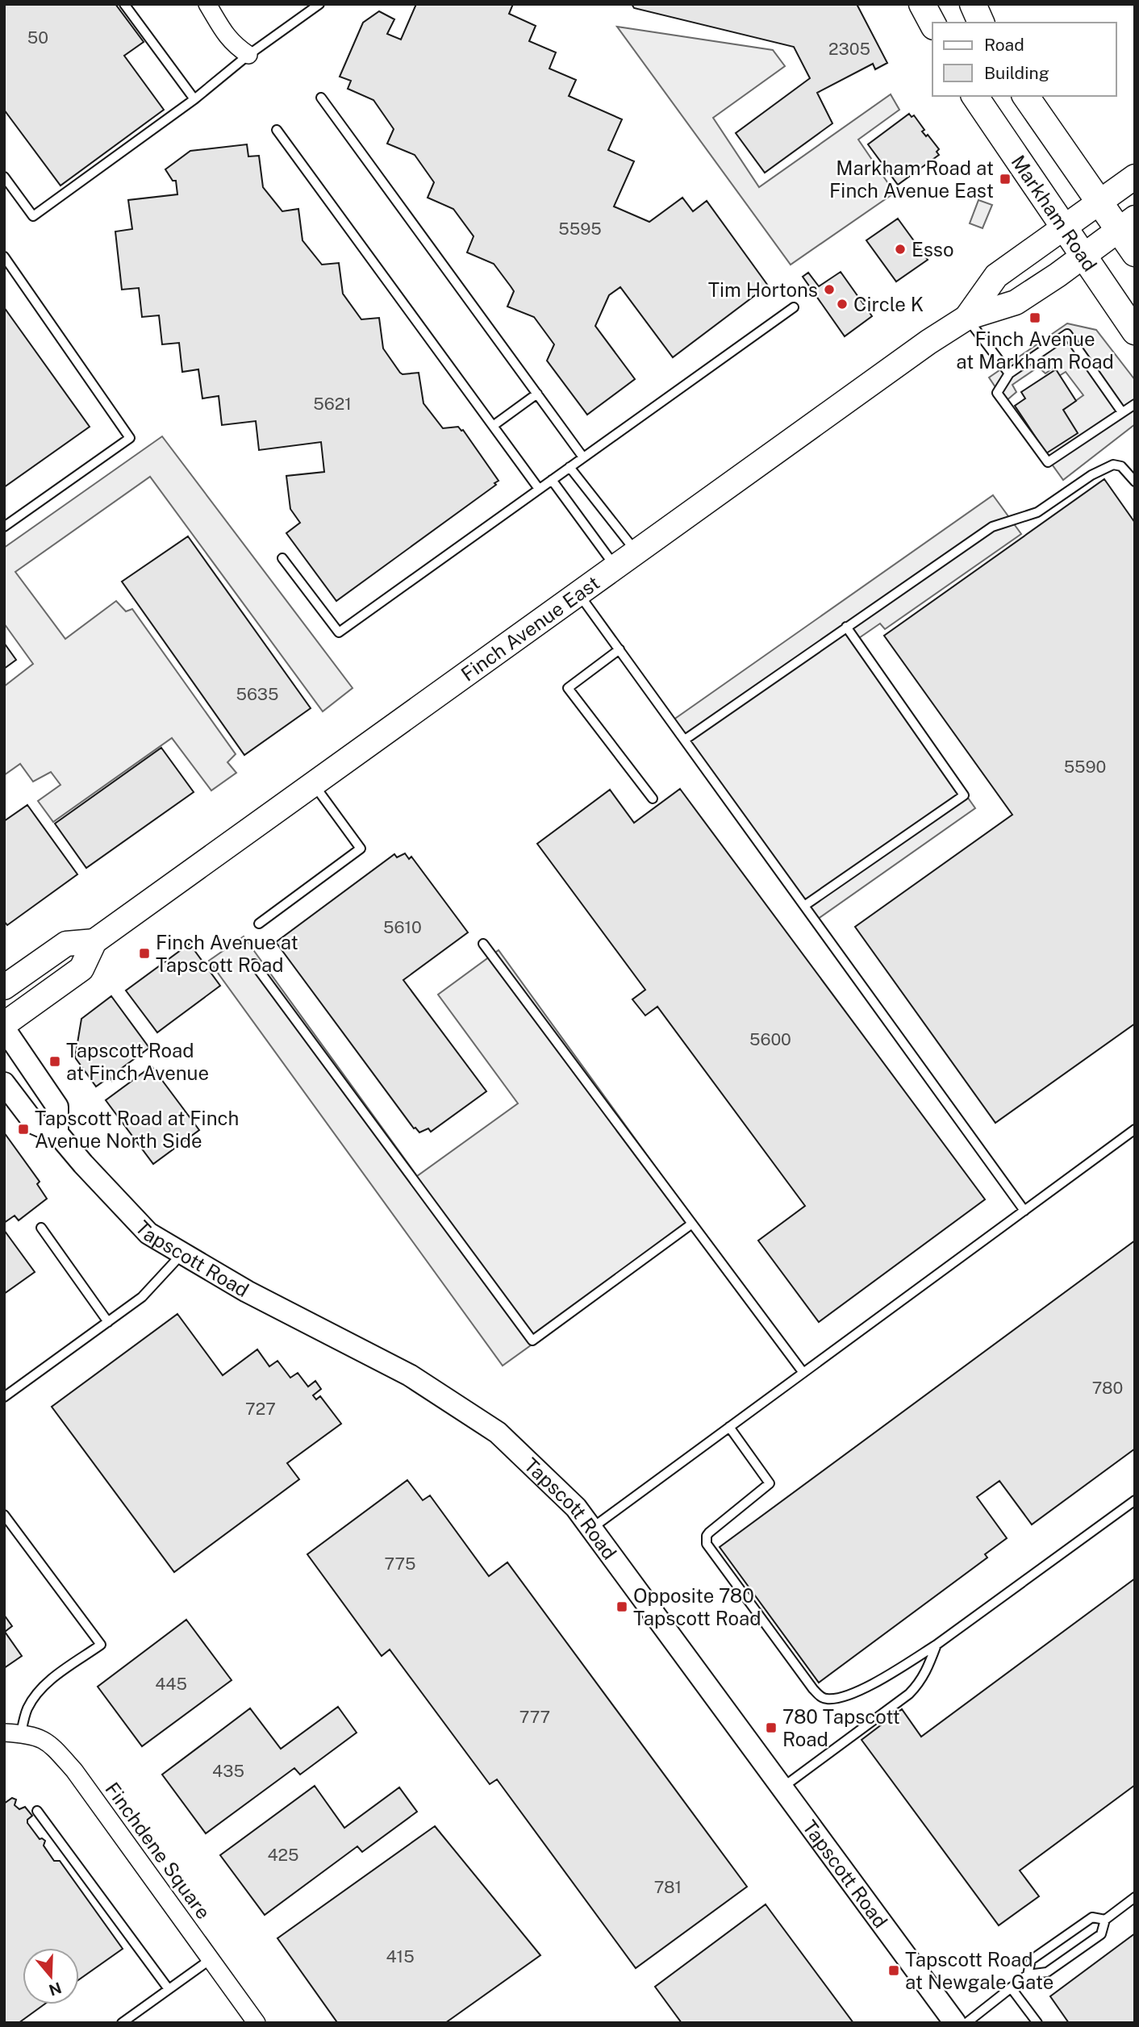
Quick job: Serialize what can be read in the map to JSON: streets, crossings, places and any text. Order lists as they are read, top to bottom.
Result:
{
  "streets": {
    "main road": ["Markham Road", "Finch Avenue East"],
    "street": ["Tapscott Road", "Finchdene Square"]
  },
  "crossings": [
    ["Markham Road", "Finch Avenue East"]
  ],
  "places": {
    "transit": [
      "Markham Road at Finch Avenue East",
      "Finch Avenue at Markham Road",
      "Finch Avenue at Tapscott Road",
      "Tapscott Road at Finch Avenue",
      "Tapscott Road at Finch Avenue North Side",
      "Opposite 780 Tapscott Road",
      "780 Tapscott Road",
      "Tapscott Road at Newgale Gate"
    ],
    "other": ["Esso", "Tim Hortons", "Circle K"]
  },
  "house_numbers": [
    "50",
    "2305",
    "5595",
    "5621",
    "5635",
    "5590",
    "5610",
    "5600",
    "780",
    "727",
    "775",
    "445",
    "777",
    "435",
    "425",
    "781",
    "415"
  ],
  "legend": ["Road", "Building"],
  "north": "bottom"
}
